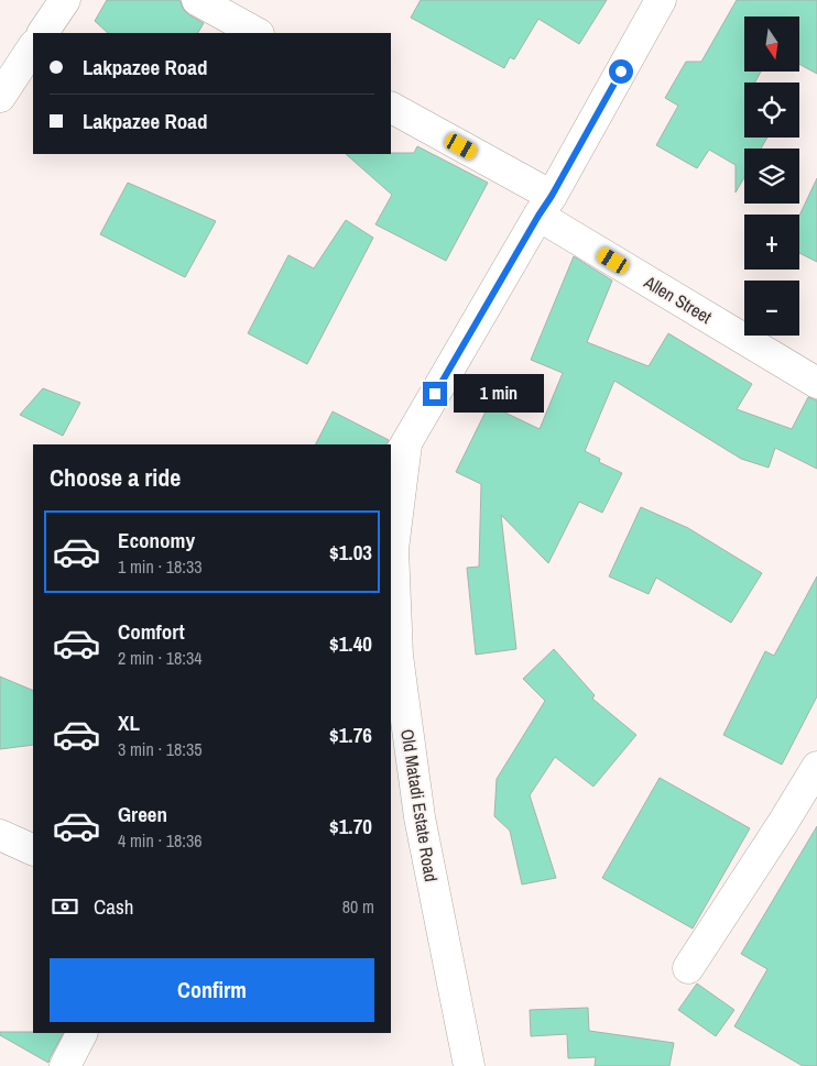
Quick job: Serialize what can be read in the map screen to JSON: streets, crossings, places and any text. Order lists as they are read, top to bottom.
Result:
{
  "streets": {
    "street": ["Allen Street", "Old Matadi Estate Road"]
  },
  "north": "bottom",
  "page": {
    "map_buttons": ["+", "−"],
    "banner": ["Lakpazee Road", "Lakpazee Road"],
    "bubble": "1 min",
    "heading": "Choose a ride",
    "list": [
      {
        "name": "Economy",
        "note": "1 min · 18:33",
        "value": "$1.03"
      },
      {
        "name": "Comfort",
        "note": "2 min · 18:34",
        "value": "$1.40"
      },
      {
        "name": "XL",
        "note": "3 min · 18:35",
        "value": "$1.76"
      },
      {
        "name": "Green",
        "note": "4 min · 18:36",
        "value": "$1.70"
      }
    ],
    "pay": ["Cash", "80 m"],
    "buttons": "Confirm"
  }
}
